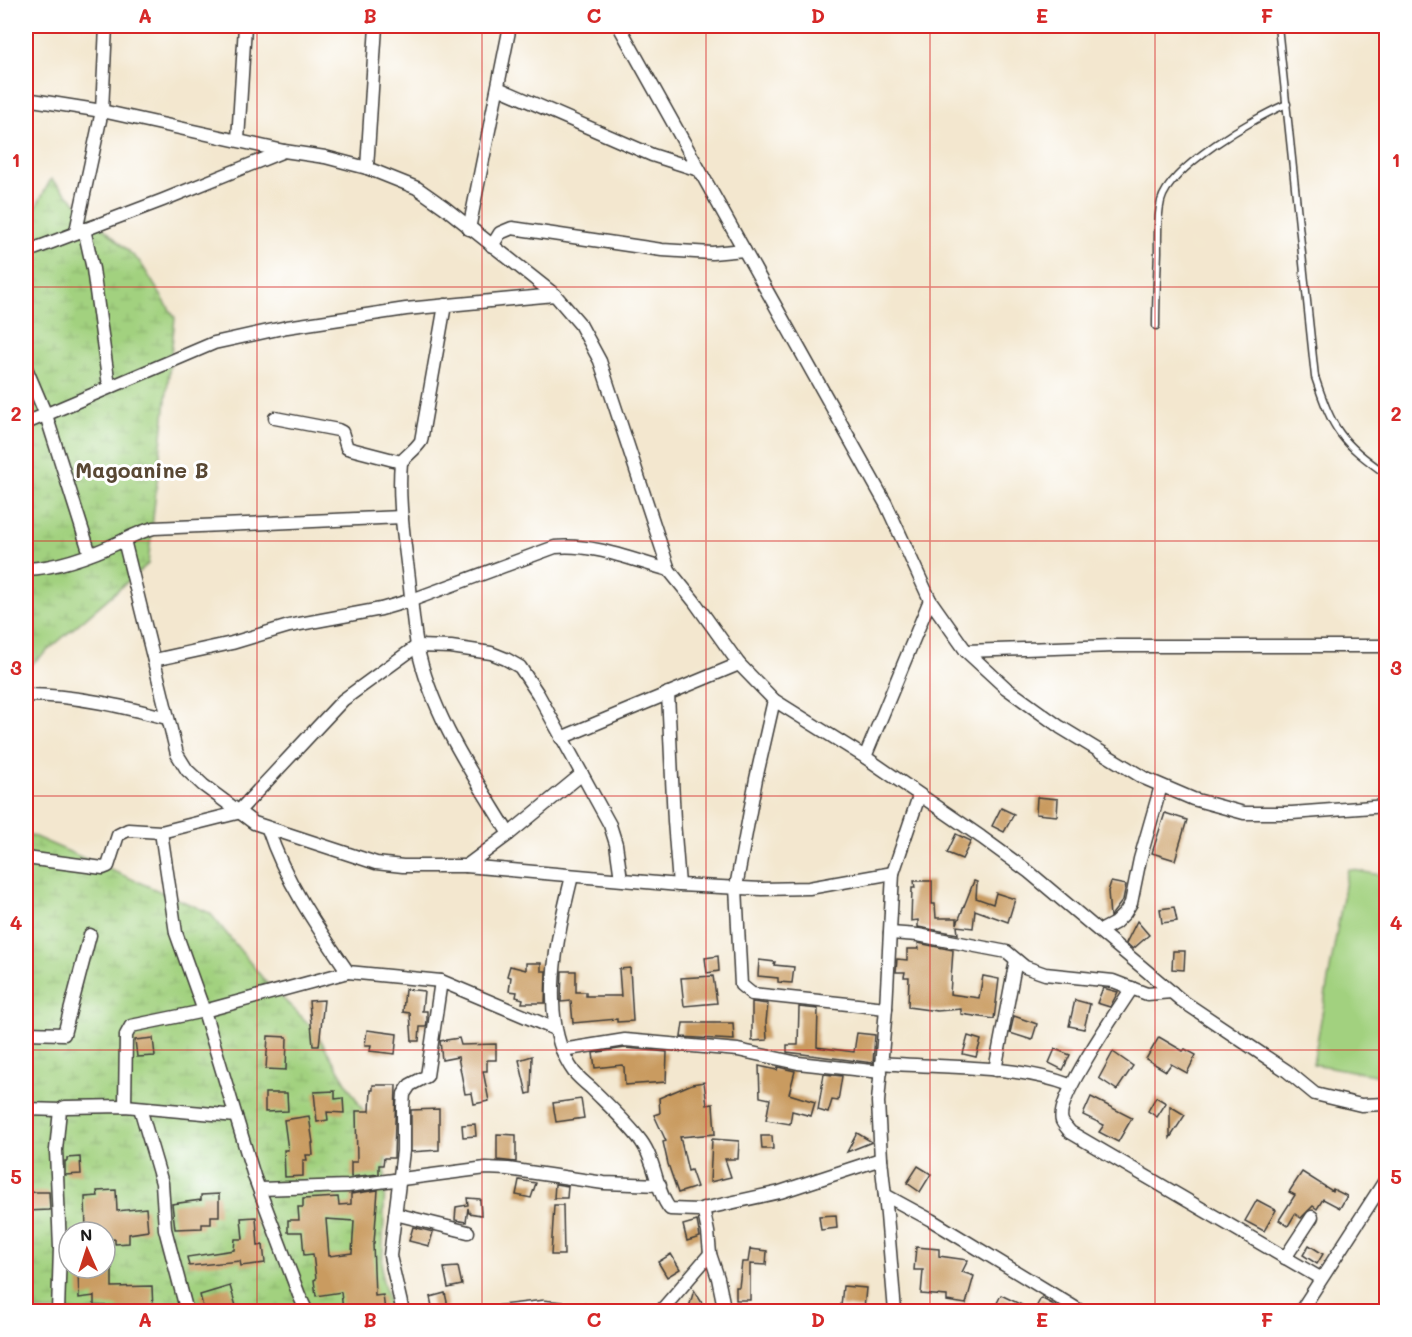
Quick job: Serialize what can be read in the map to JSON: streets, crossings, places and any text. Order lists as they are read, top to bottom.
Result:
{
  "districts": ["Magoanine B"],
  "north": "top",
  "grid": {
    "columns": [
      "A",
      "B",
      "C",
      "D",
      "E",
      "F"
    ],
    "rows": [
      "1",
      "2",
      "3",
      "4",
      "5"
    ]
  }
}
